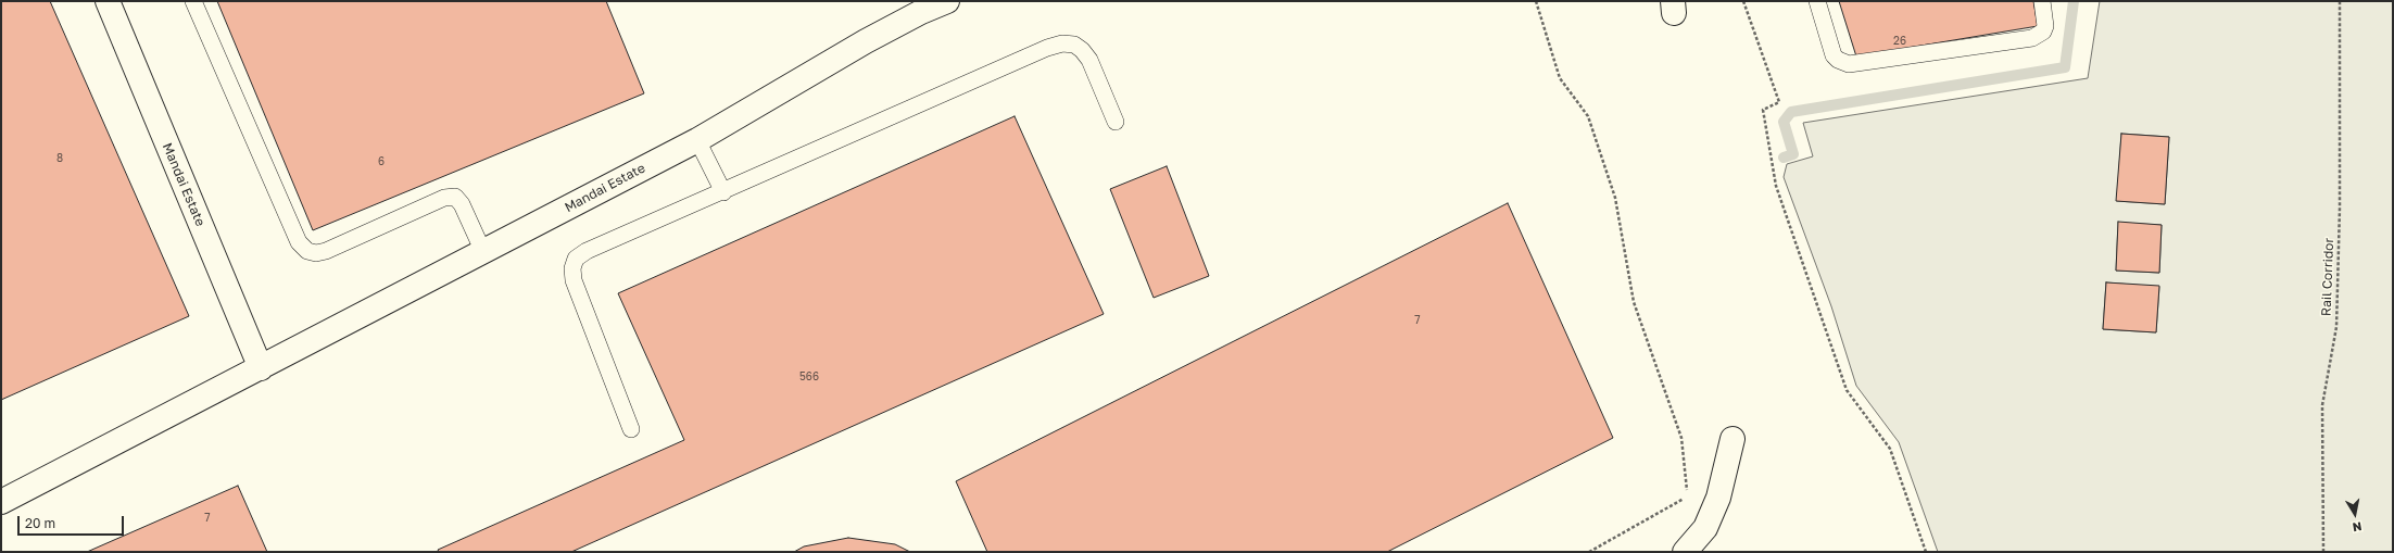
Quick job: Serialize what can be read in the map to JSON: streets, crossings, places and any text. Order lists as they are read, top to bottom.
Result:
{
  "streets": {
    "street": ["Mandai Estate"],
    "path": ["Rail Corridor"]
  },
  "house_numbers": [
    "26",
    "8",
    "6",
    "7",
    "566",
    "7"
  ],
  "scale_bar": "20 m",
  "north": "bottom"
}
